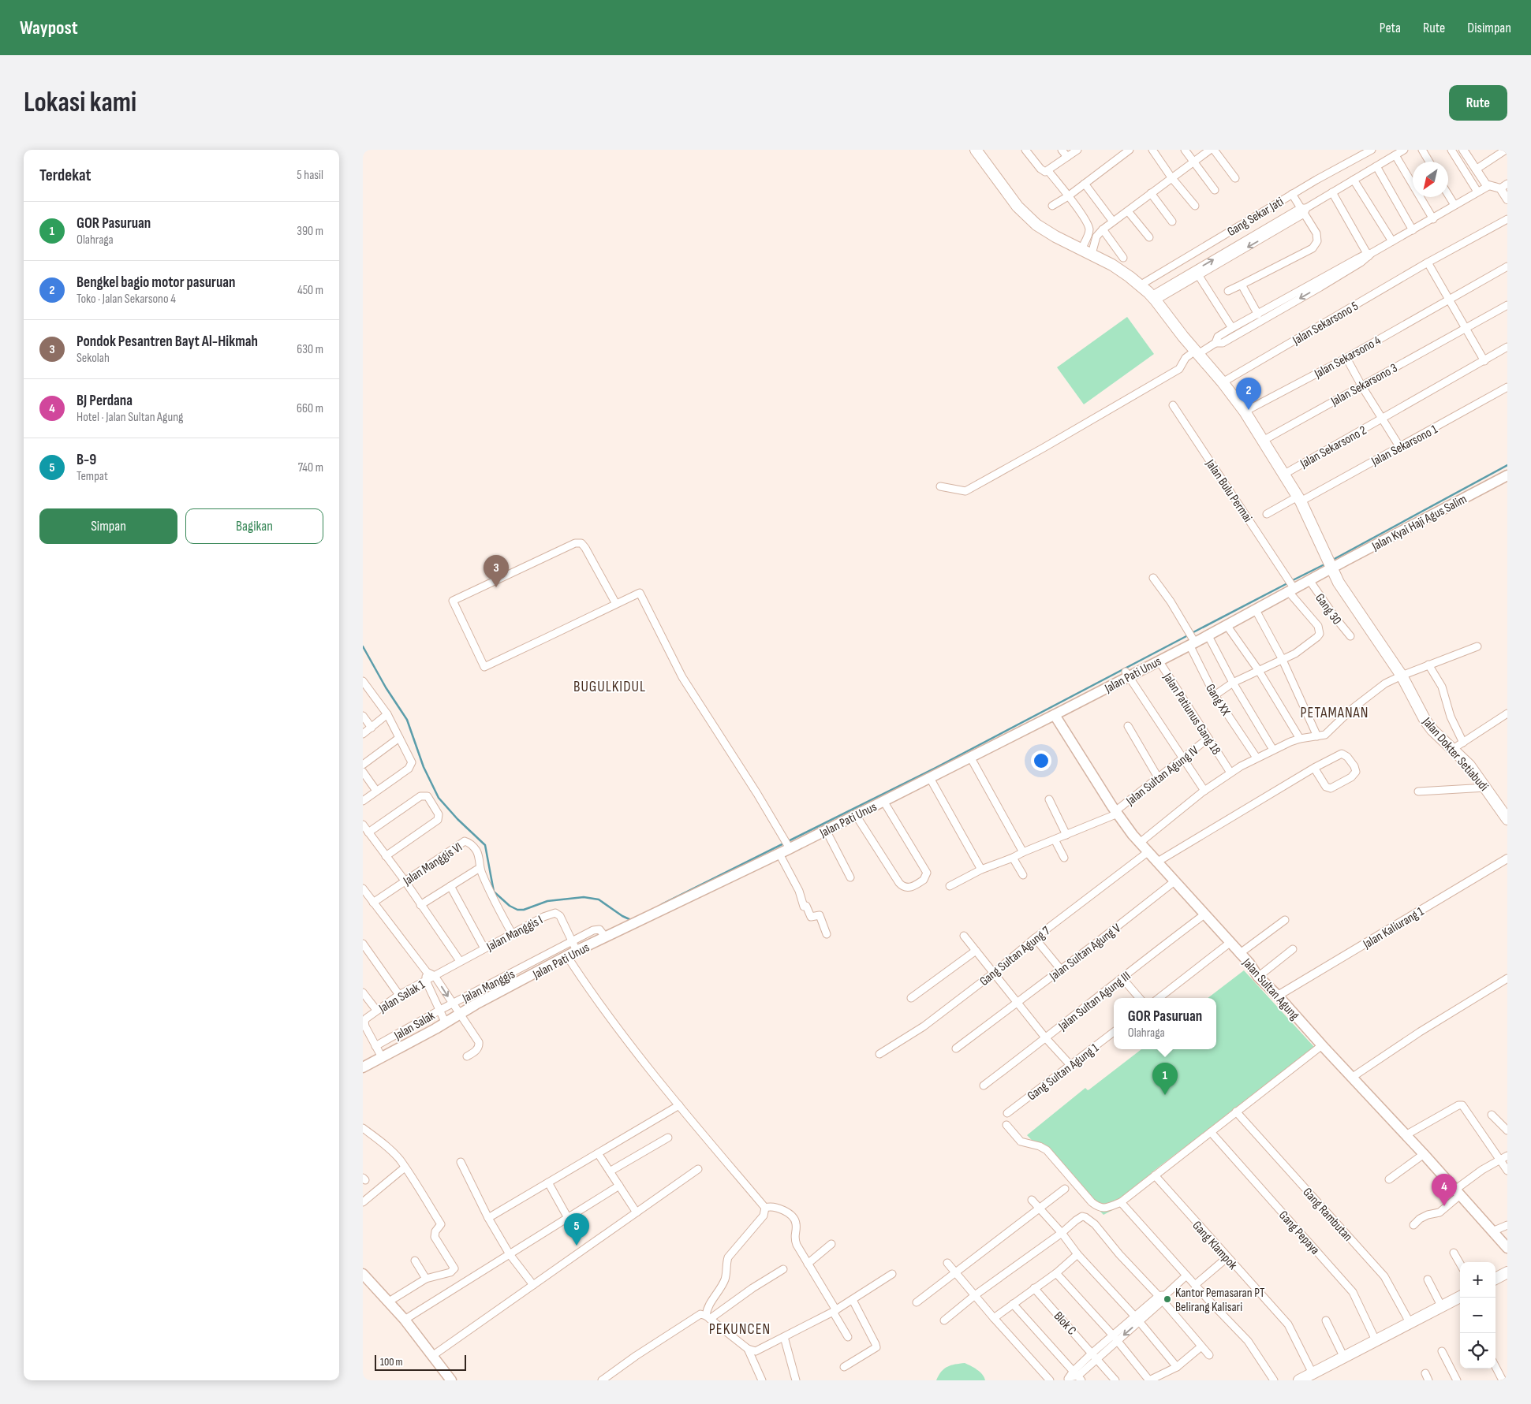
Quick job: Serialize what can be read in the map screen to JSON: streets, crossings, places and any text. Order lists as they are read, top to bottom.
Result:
{
  "streets": {
    "main road": [
      "Jalan Kyai Haji Agus Salim",
      "Jalan Pati Unus",
      "Jalan Dokter Setiabudi",
      "Jalan Sultan Agung"
    ],
    "street": [
      "Gang Sekar Jati",
      "Jalan Sekarsono 5",
      "Jalan Sekarsono 4",
      "Jalan Sekarsono 3",
      "Jalan Sekarsono 1",
      "Jalan Sekarsono 2",
      "Jalan Bulu Permai",
      "Gang 30",
      "Gang XX",
      "Jalan Patiunus Gang 18",
      "Jalan Sultan Agung IV",
      "Jalan Manggis VI",
      "Jalan Kaliurang 1",
      "Jalan Manggis I",
      "Jalan Sultan Agung V",
      "Gang Sultan Agung 7",
      "Jalan Manggis",
      "Jalan Salak 1",
      "Jalan Sultan Agung III",
      "Jalan Salak",
      "Gang Sultan Agung 1",
      "Gang Rambutan",
      "Gang Pepaya",
      "Gang Klampok",
      "Blok C"
    ]
  },
  "crossings": [
    ["Gang Sekar Jati", "Jalan Dokter Setiabudi"],
    ["Jalan Sekarsono 5", "Jalan Dokter Setiabudi"],
    ["Jalan Sekarsono 4", "Jalan Dokter Setiabudi"],
    ["Jalan Sekarsono 3", "Jalan Dokter Setiabudi"],
    ["Jalan Sekarsono 1", "Jalan Dokter Setiabudi"],
    ["Jalan Sekarsono 2", "Jalan Dokter Setiabudi"],
    ["Jalan Bulu Permai", "Jalan Pati Unus"],
    ["Jalan Kyai Haji Agus Salim", "Jalan Pati Unus"],
    ["Jalan Kyai Haji Agus Salim", "Jalan Dokter Setiabudi"],
    ["Gang 30", "Jalan Pati Unus"],
    ["Jalan Pati Unus", "Gang XX"],
    ["Jalan Pati Unus", "Jalan Patiunus Gang 18"],
    ["Jalan Pati Unus", "Jalan Dokter Setiabudi"],
    ["Jalan Pati Unus", "Jalan Manggis I"],
    ["Jalan Pati Unus", "Jalan Manggis"],
    ["Jalan Pati Unus", "Jalan Sultan Agung"],
    ["Jalan Pati Unus", "Jalan Salak 1"],
    ["Jalan Pati Unus", "Jalan Salak"],
    ["Jalan Patiunus Gang 18", "Jalan Sultan Agung IV"],
    ["Jalan Sultan Agung IV", "Jalan Sultan Agung"],
    ["Jalan Kaliurang 1", "Jalan Sultan Agung"],
    ["Jalan Manggis I", "Jalan Manggis"],
    ["Jalan Manggis I", "Jalan Salak 1"],
    ["Jalan Sultan Agung V", "Jalan Sultan Agung"],
    ["Gang Sultan Agung 7", "Jalan Sultan Agung"],
    ["Jalan Manggis", "Jalan Salak"],
    ["Jalan Sultan Agung", "Jalan Sultan Agung III"],
    ["Jalan Salak 1", "Jalan Salak"]
  ],
  "districts": ["BUGULKIDUL", "PETAMANAN", "PEKUNCEN"],
  "places": ["Kantor Pemasaran PT Belirang Kalisari"],
  "scale_bar": "100 m",
  "north": "bottom left",
  "page": {
    "header": "Waypost",
    "nav": ["Peta", "Rute", "Disimpan"],
    "buttons": [
      "Rute",
      ["Simpan", "Bagikan"]
    ],
    "title": "Lokasi kami",
    "heading": ["Terdekat", "5 hasil"],
    "list": [
      {
        "mark": "1",
        "name": "GOR Pasuruan",
        "note": "Olahraga",
        "value": "390 m"
      },
      {
        "mark": "2",
        "name": "Bengkel bagio motor pasuruan",
        "note": "Toko · Jalan Sekarsono 4",
        "value": "450 m"
      },
      {
        "mark": "3",
        "name": "Pondok Pesantren Bayt Al-Hikmah",
        "note": "Sekolah",
        "value": "630 m"
      },
      {
        "mark": "4",
        "name": "BJ Perdana",
        "note": "Hotel · Jalan Sultan Agung",
        "value": "660 m"
      },
      {
        "mark": "5",
        "name": "B-9",
        "note": "Tempat",
        "value": "740 m"
      }
    ],
    "pins": [
      "2",
      "3",
      "1",
      "4",
      "5"
    ],
    "popup": ["GOR Pasuruan", "Olahraga"],
    "map_buttons": ["+", "−"],
    "scale": "100 m"
  }
}
